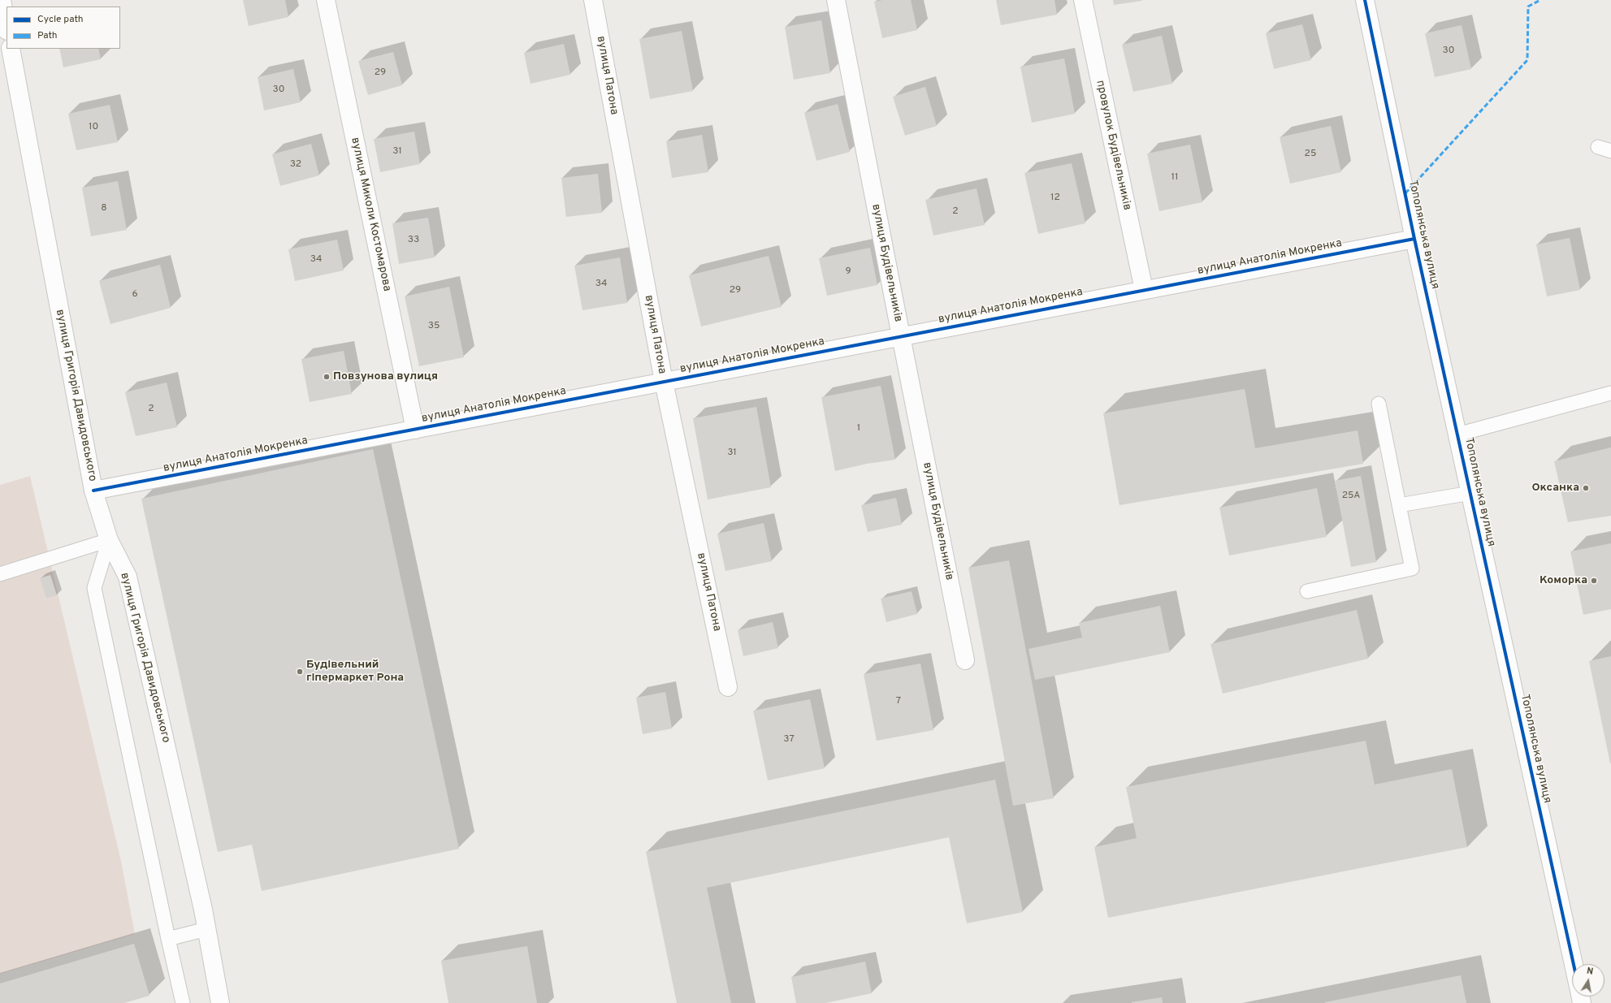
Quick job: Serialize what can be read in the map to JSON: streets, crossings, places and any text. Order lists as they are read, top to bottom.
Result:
{
  "streets": {
    "street": [
      "вулиця Патона",
      "провулок Будівельників",
      "вулиця Миколи Костомарова",
      "Тополянська вулиця",
      "вулиця Анатолія Мокренка",
      "вулиця Будівельників",
      "вулиця Григорія Давидовського"
    ]
  },
  "crossings": [
    ["вулиця Патона", "вулиця Анатолія Мокренка"],
    ["провулок Будівельників", "вулиця Анатолія Мокренка"],
    ["вулиця Миколи Костомарова", "вулиця Анатолія Мокренка"],
    ["Тополянська вулиця", "вулиця Анатолія Мокренка"],
    ["вулиця Анатолія Мокренка", "вулиця Будівельників"],
    ["вулиця Анатолія Мокренка", "вулиця Григорія Давидовського"]
  ],
  "places": [
    "Повзунова вулиця",
    "Оксанка",
    "Коморка",
    "Будівельний гіпермаркет Рона"
  ],
  "house_numbers": [
    "30",
    "29",
    "30",
    "10",
    "31",
    "25",
    "32",
    "11",
    "12",
    "8",
    "2",
    "33",
    "34",
    "9",
    "34",
    "29",
    "6",
    "35",
    "2",
    "1",
    "31",
    "25А",
    "7",
    "37"
  ],
  "legend": ["Cycle path", "Path"],
  "north": "top"
}
